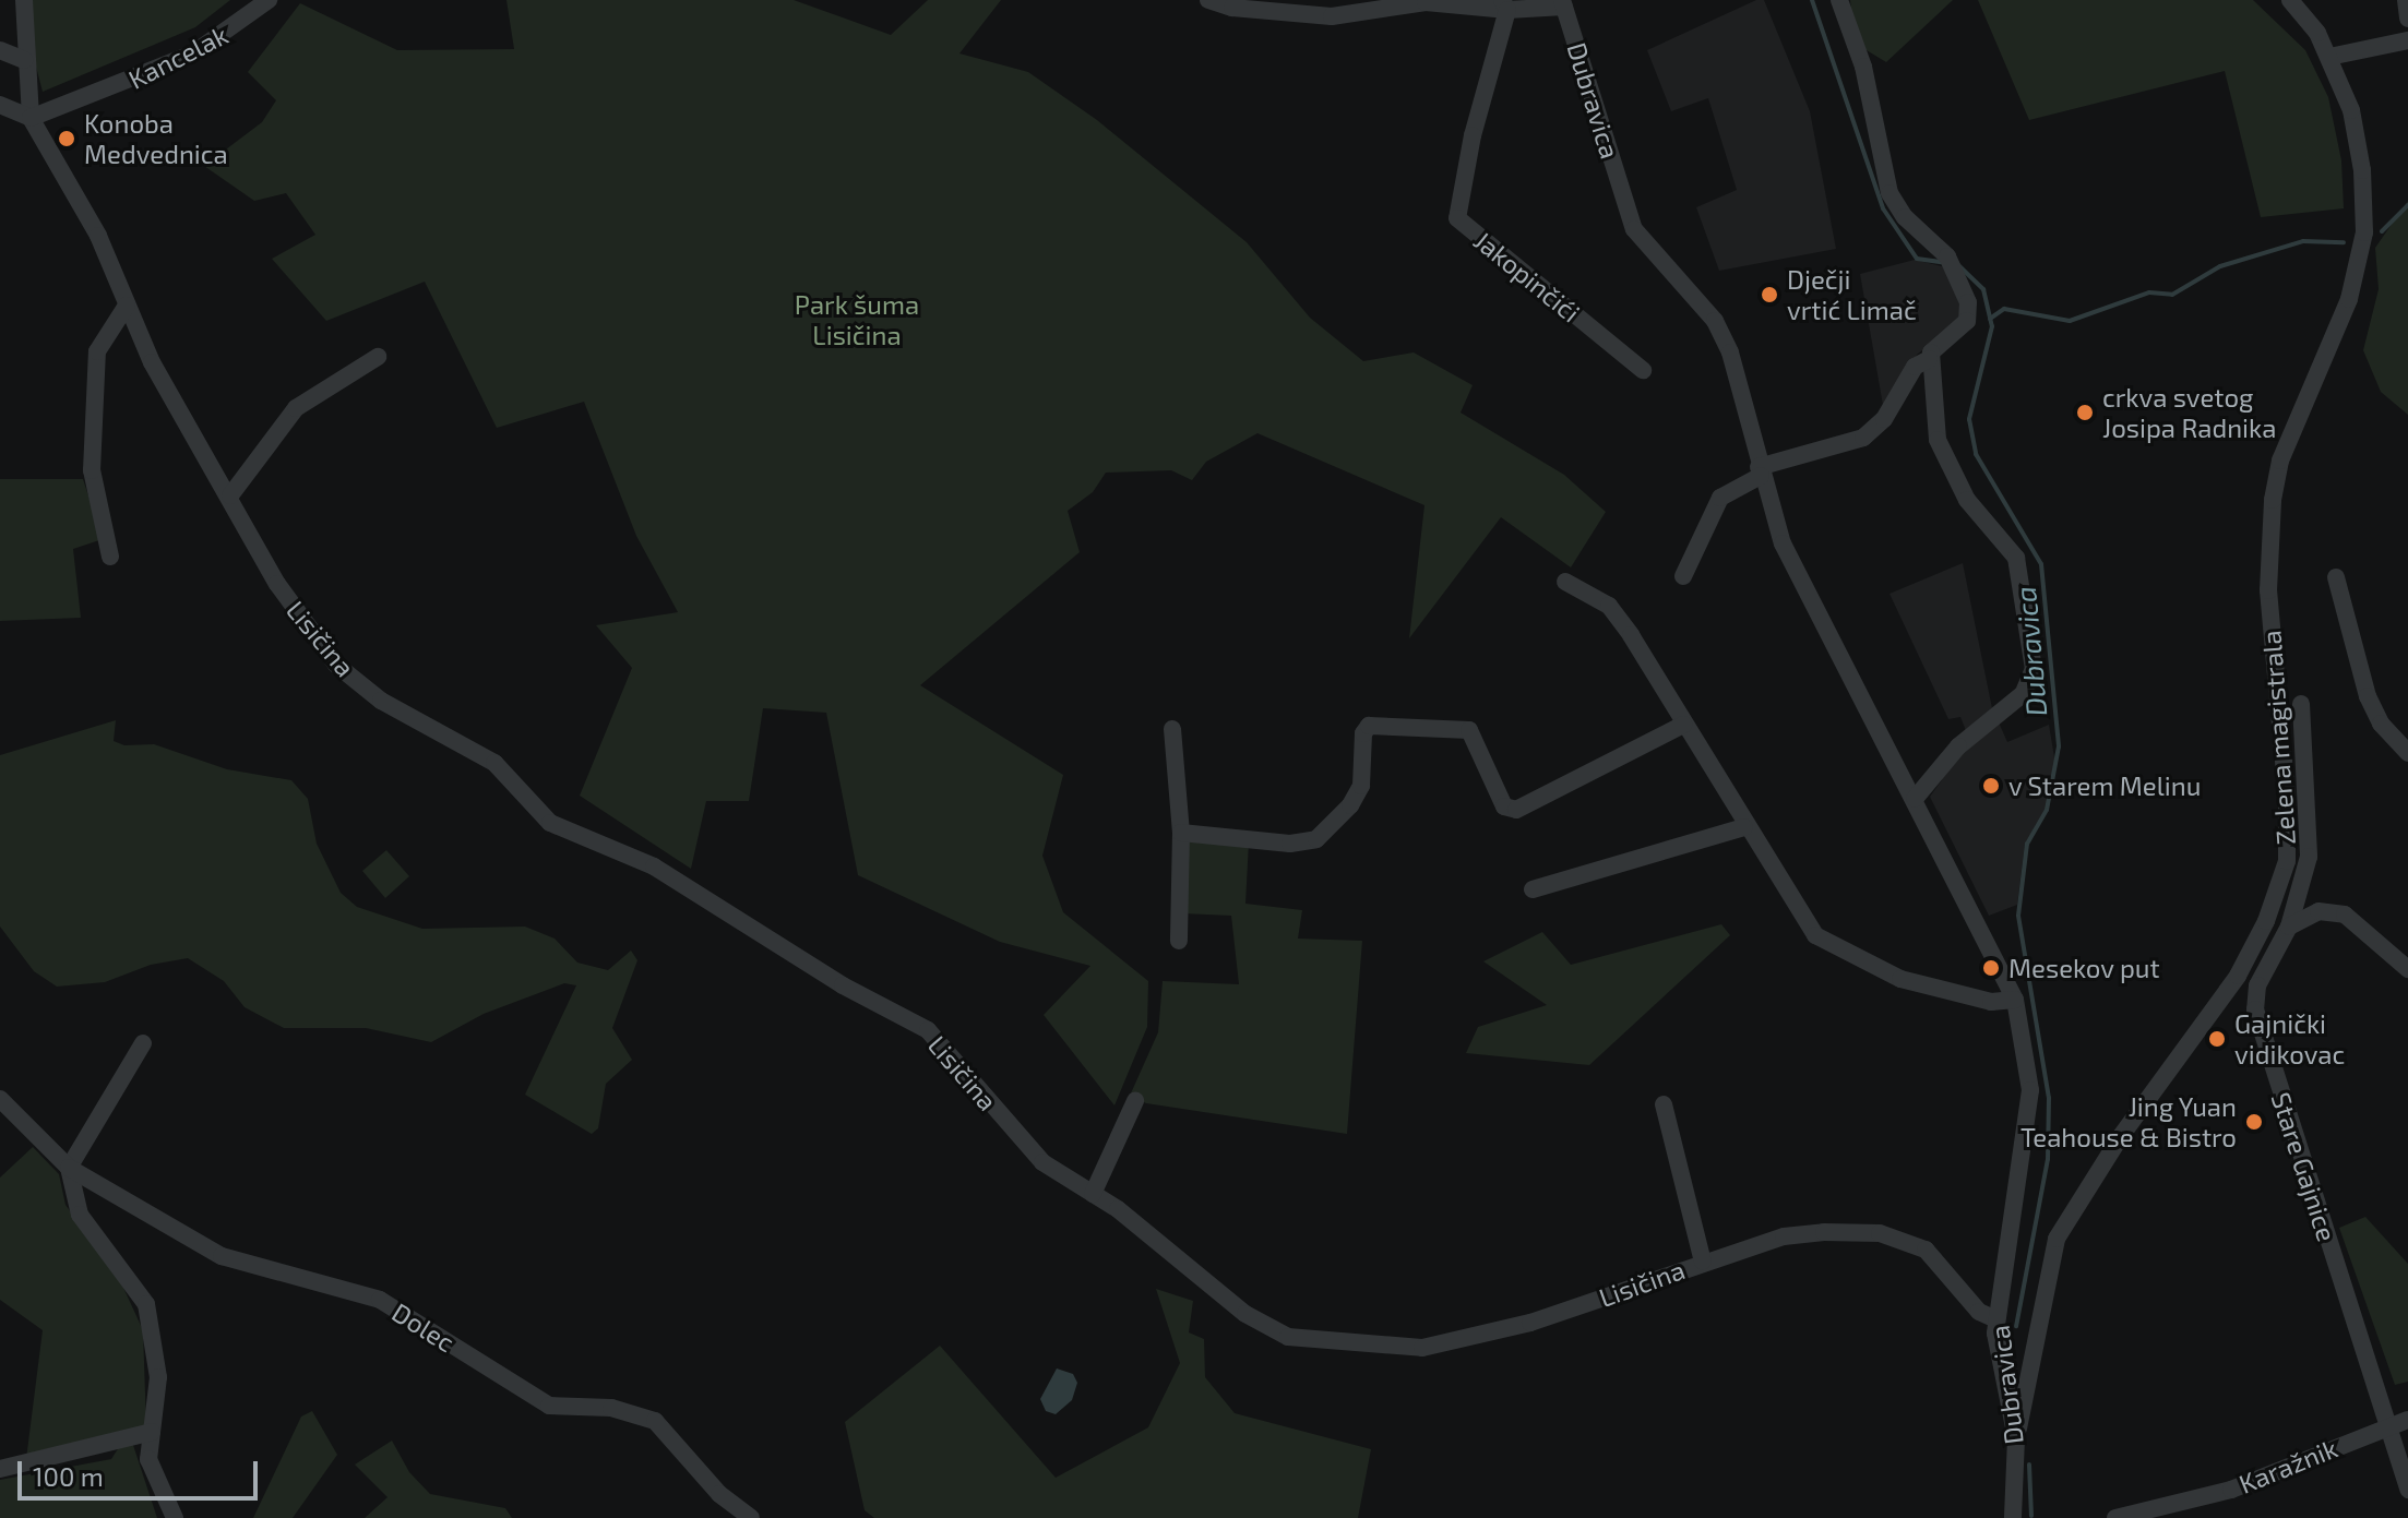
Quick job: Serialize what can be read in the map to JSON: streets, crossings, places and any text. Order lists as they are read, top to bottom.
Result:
{
  "streets": {
    "street": [
      "Kancelak",
      "Dubravica",
      "Jakopinčići",
      "Lisičina",
      "Zelena magistrala",
      "Stare Gajnice",
      "Dolec",
      "Karažnik"
    ]
  },
  "crossings": [
    ["Kancelak", "Lisičina"],
    ["Dubravica", "Lisičina"],
    ["Dubravica", "Zelena magistrala"],
    ["Stare Gajnice", "Karažnik"]
  ],
  "water": ["Dubravica"],
  "parks": ["Park šuma Lisičina"],
  "places": [
    "Konoba Medvednica",
    "Dječji vrtić Limač",
    "crkva svetog Josipa Radnika",
    "v Starem Melinu",
    "Mesekov put",
    "Gajnički vidikovac",
    "Jing Yuan Teahouse & Bistro"
  ],
  "scale_bar": "100 m"
}
